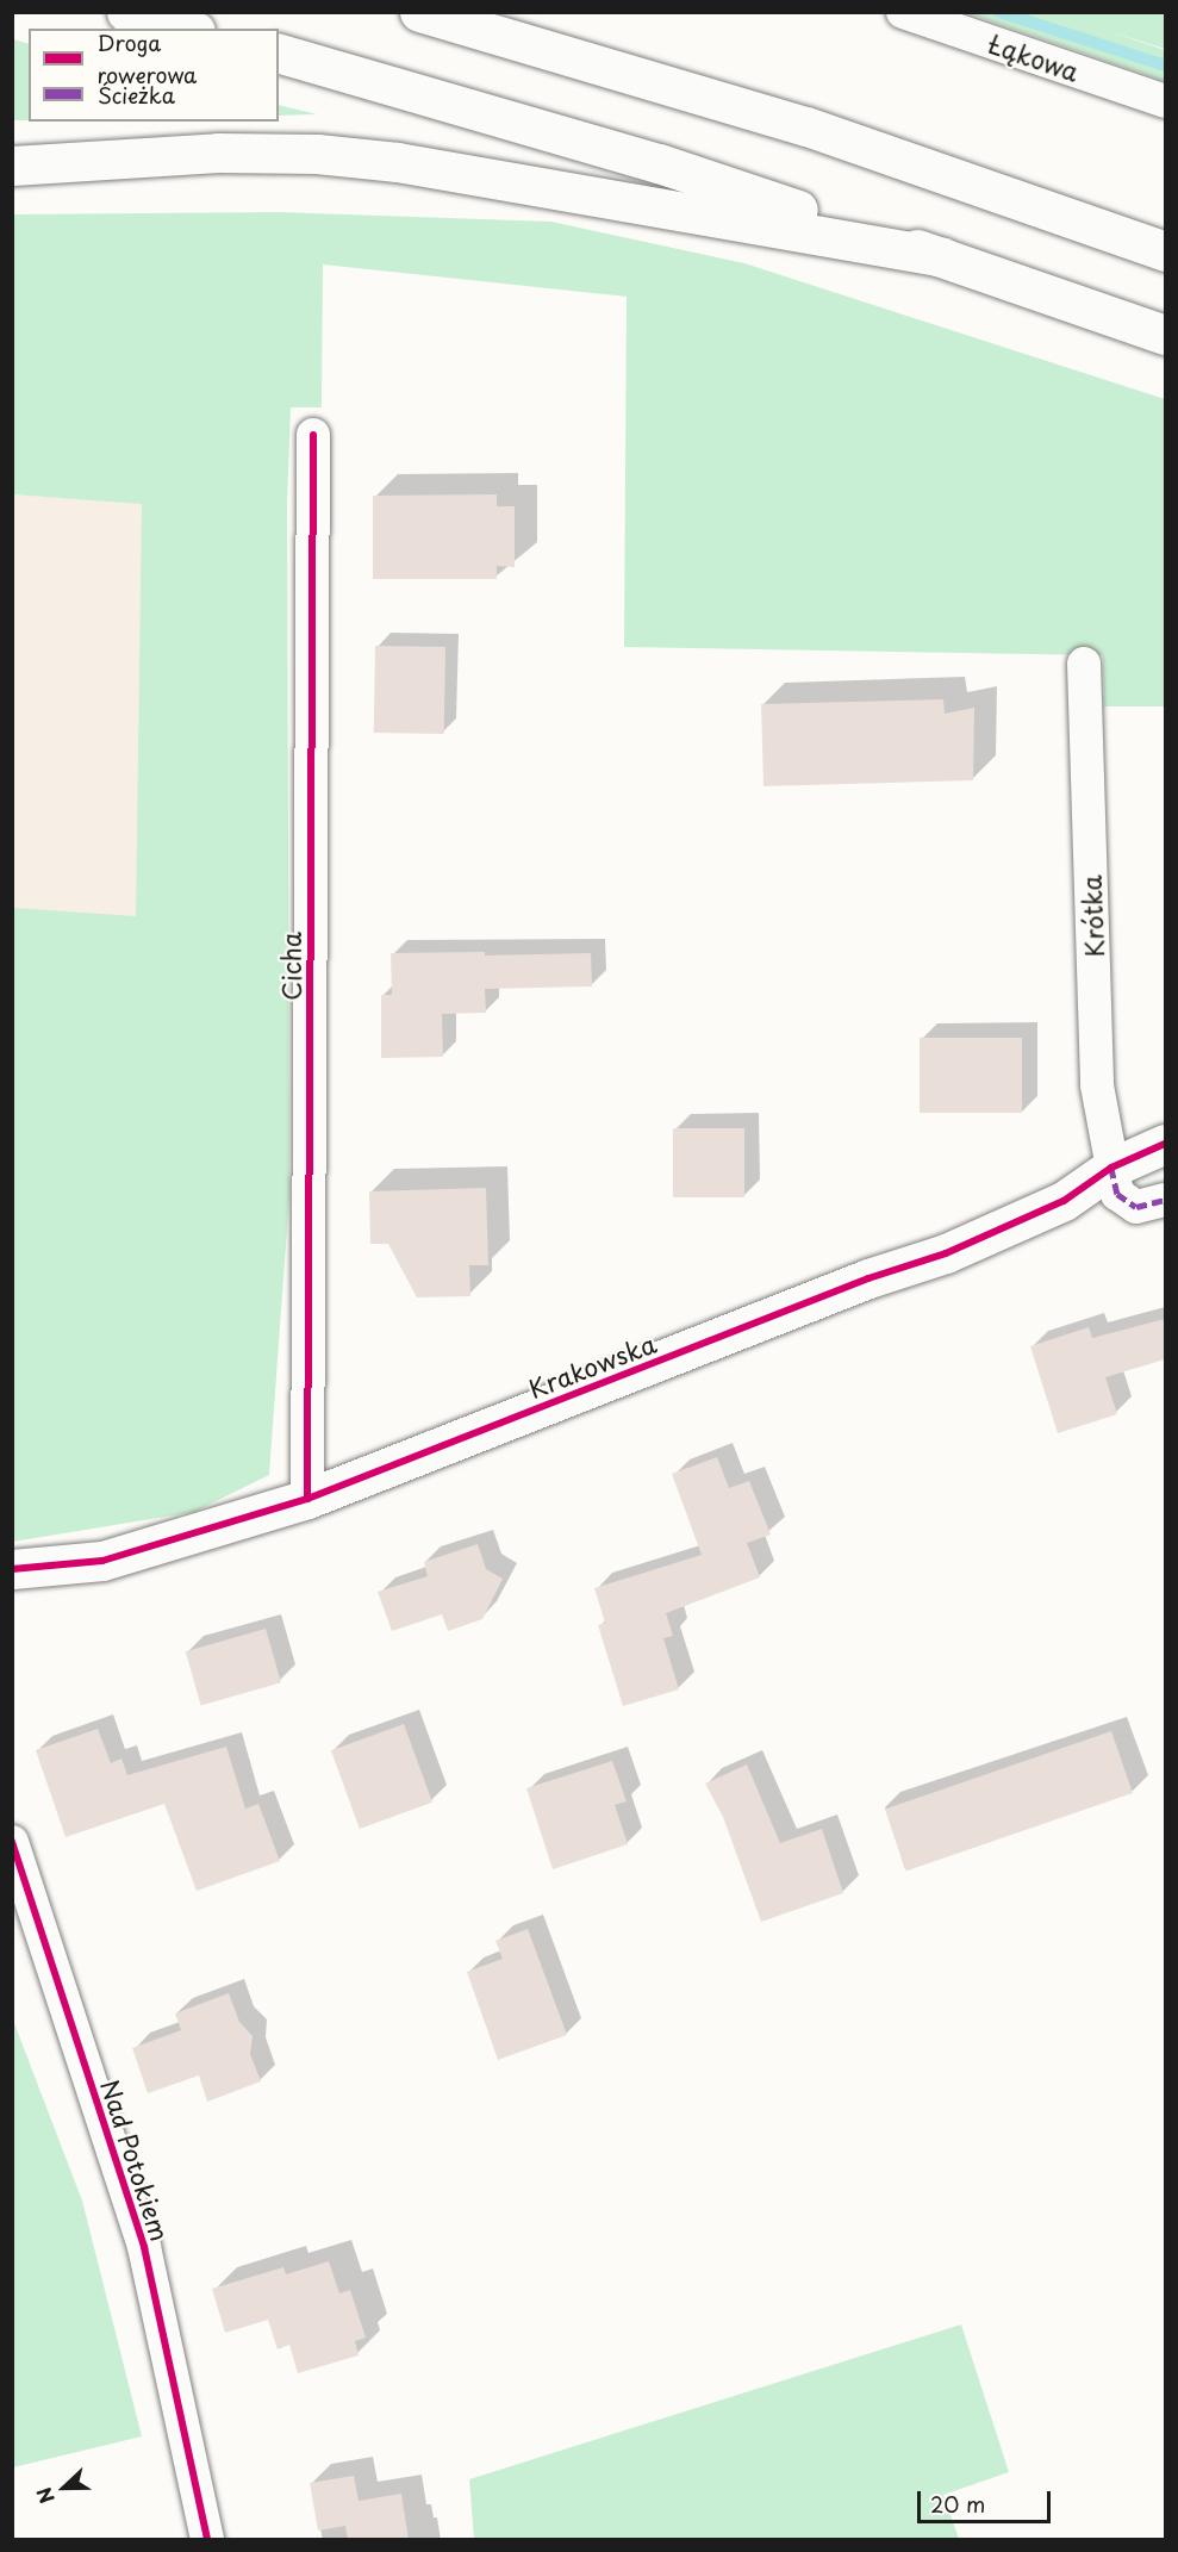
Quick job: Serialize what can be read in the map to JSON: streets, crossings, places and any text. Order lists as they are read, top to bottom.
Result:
{
  "streets": {
    "main road": ["Krakowska"],
    "street": [
      "Łąkowa",
      "Krótka",
      "Cicha",
      "Nad Potokiem"
    ]
  },
  "crossings": [
    ["Krótka", "Krakowska"],
    ["Cicha", "Krakowska"]
  ],
  "legend": ["Droga rowerowa", "Ścieżka"],
  "scale_bar": "20 m",
  "north": "left"
}
